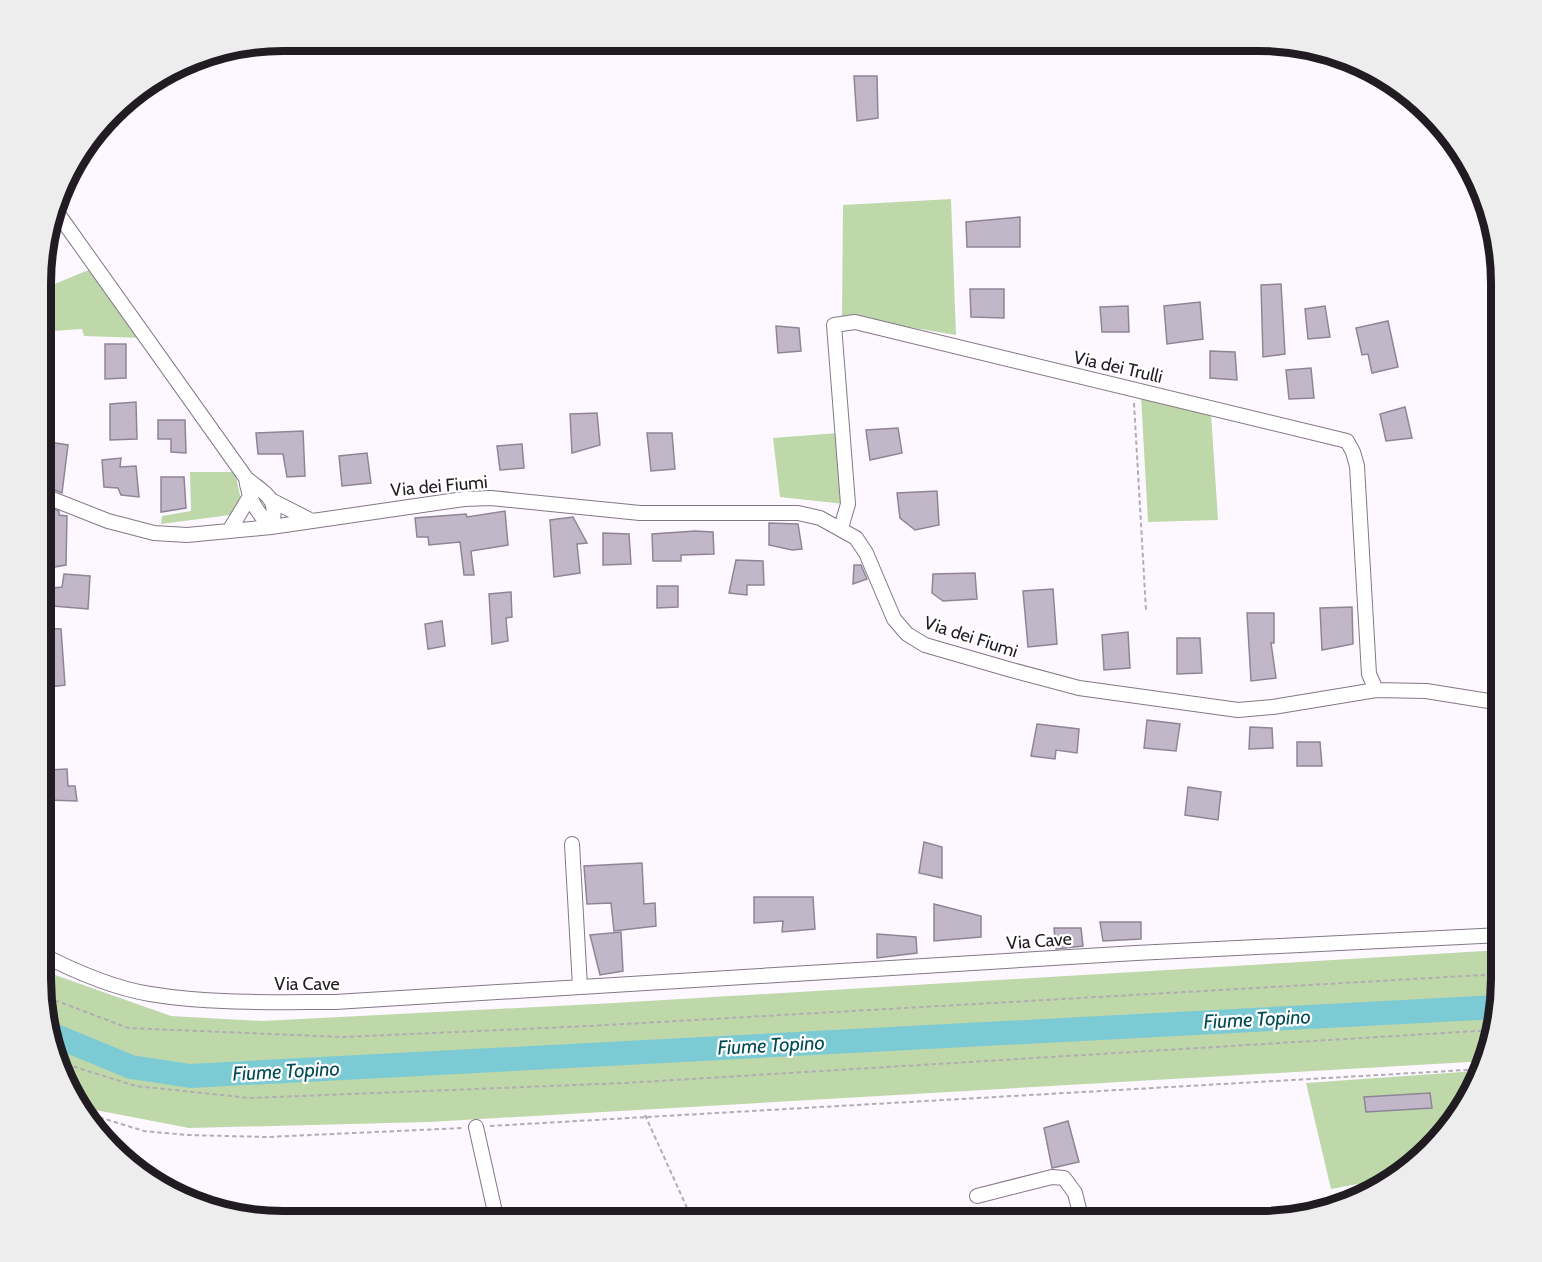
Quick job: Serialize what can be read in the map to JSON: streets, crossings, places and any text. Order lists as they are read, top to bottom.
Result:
{
  "streets": {
    "street": ["Via dei Trulli", "Via dei Fiumi", "Via Cave"]
  },
  "crossings": [
    ["Via dei Trulli", "Via dei Fiumi"]
  ],
  "water": ["Fiume Topino"]
}
